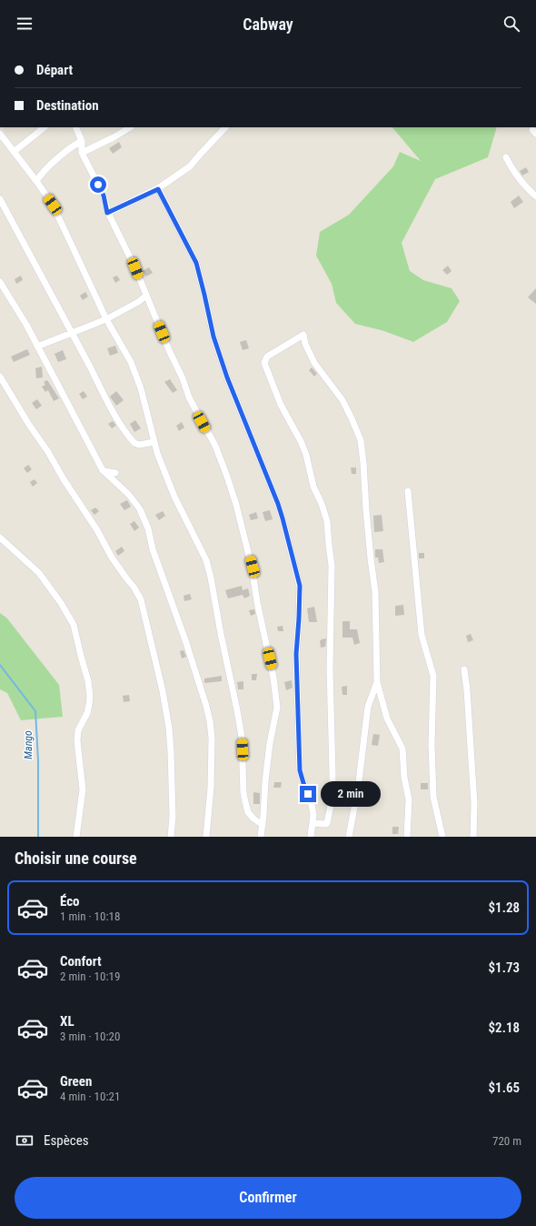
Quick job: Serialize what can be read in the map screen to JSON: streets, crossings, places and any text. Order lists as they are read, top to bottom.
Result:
{
  "water": ["Mango"],
  "page": {
    "header": "Cabway",
    "banner": ["Départ", "Destination"],
    "bubble": "2 min",
    "heading": "Choisir une course",
    "list": [
      {
        "name": "Éco",
        "note": "1 min · 10:18",
        "value": "$1.28"
      },
      {
        "name": "Confort",
        "note": "2 min · 10:19",
        "value": "$1.73"
      },
      {
        "name": "XL",
        "note": "3 min · 10:20",
        "value": "$2.18"
      },
      {
        "name": "Green",
        "note": "4 min · 10:21",
        "value": "$1.65"
      }
    ],
    "pay": ["Espèces", "720 m"],
    "buttons": "Confirmer"
  }
}
